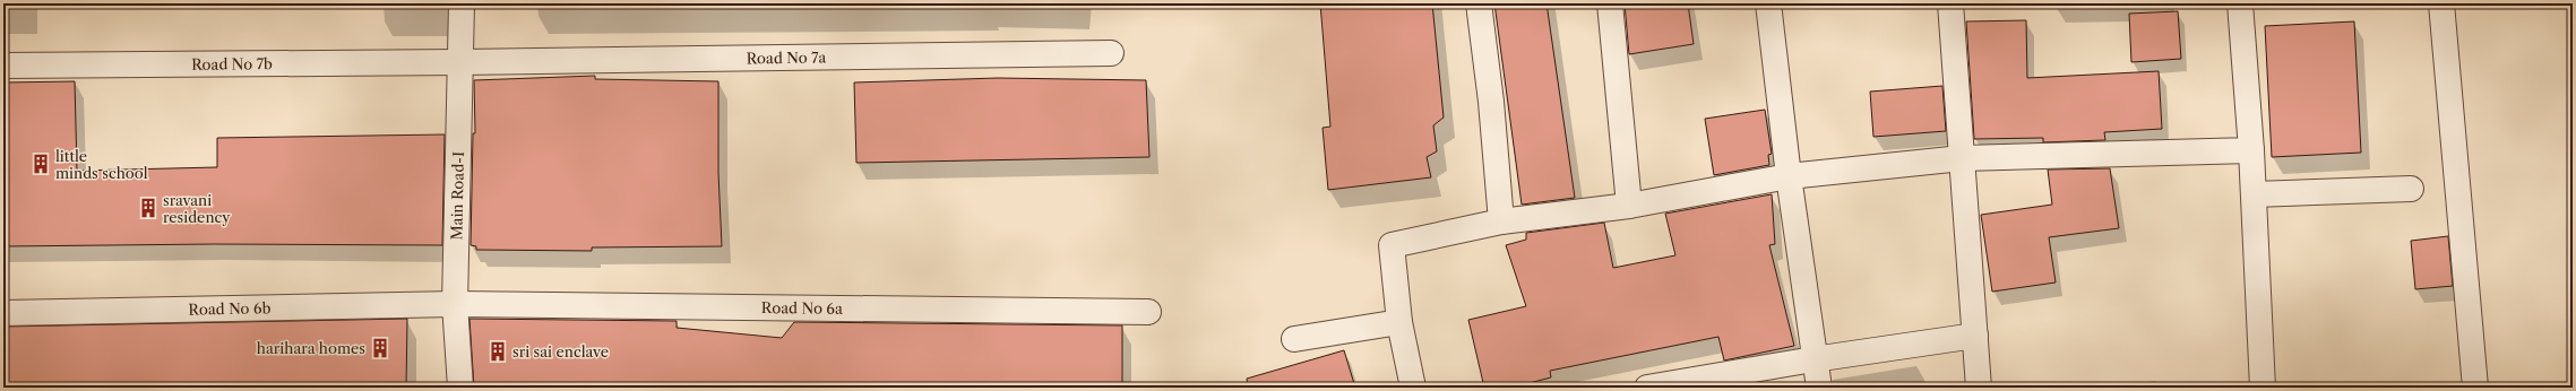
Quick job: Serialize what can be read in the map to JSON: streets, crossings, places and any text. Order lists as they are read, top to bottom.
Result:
{
  "streets": {
    "street": [
      "Road No 7a",
      "Road No 7b",
      "Main Road-I",
      "Road No 6a",
      "Road No 6b"
    ]
  },
  "crossings": [
    ["Road No 7a", "Road No 7b"],
    ["Road No 7a", "Main Road-I"],
    ["Road No 7b", "Main Road-I"],
    ["Main Road-I", "Road No 6a"],
    ["Main Road-I", "Road No 6b"],
    ["Road No 6a", "Road No 6b"]
  ],
  "places": {
    "building": [
      "little minds school",
      "sravani residency",
      "harihara homes",
      "sri sai enclave"
    ]
  }
}
